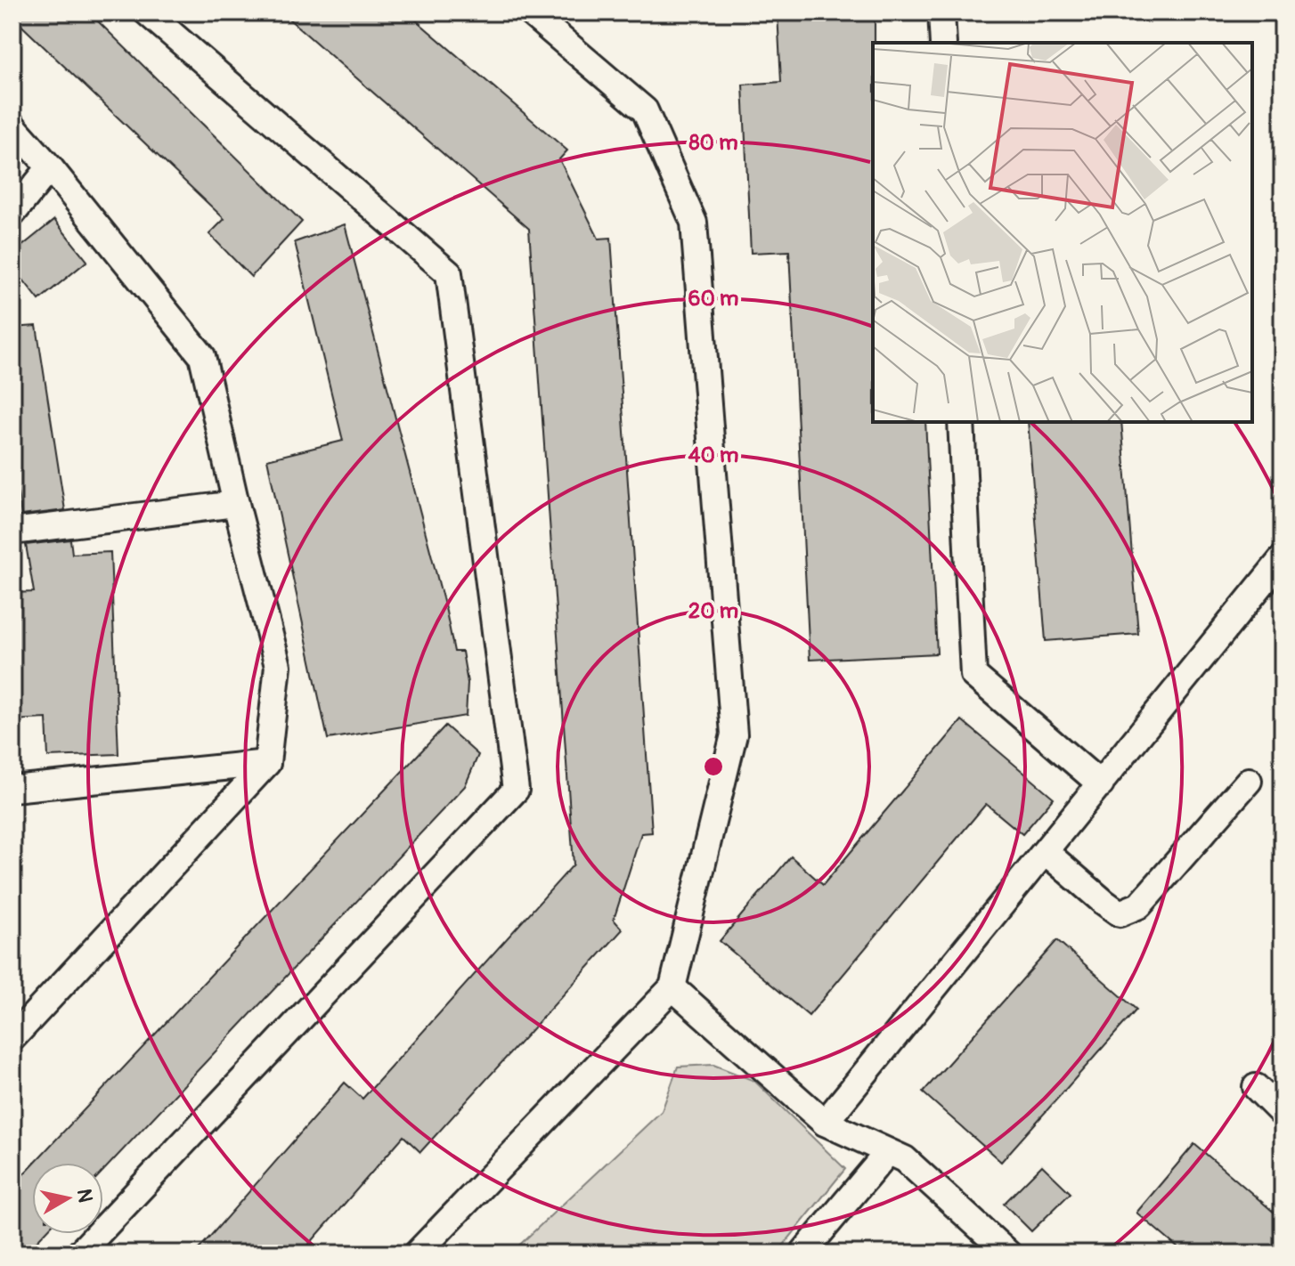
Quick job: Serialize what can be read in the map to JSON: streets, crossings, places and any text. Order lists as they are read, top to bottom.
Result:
{
  "north": "right",
  "rings": [
    "80 m",
    "60 m",
    "40 m",
    "20 m"
  ]
}
